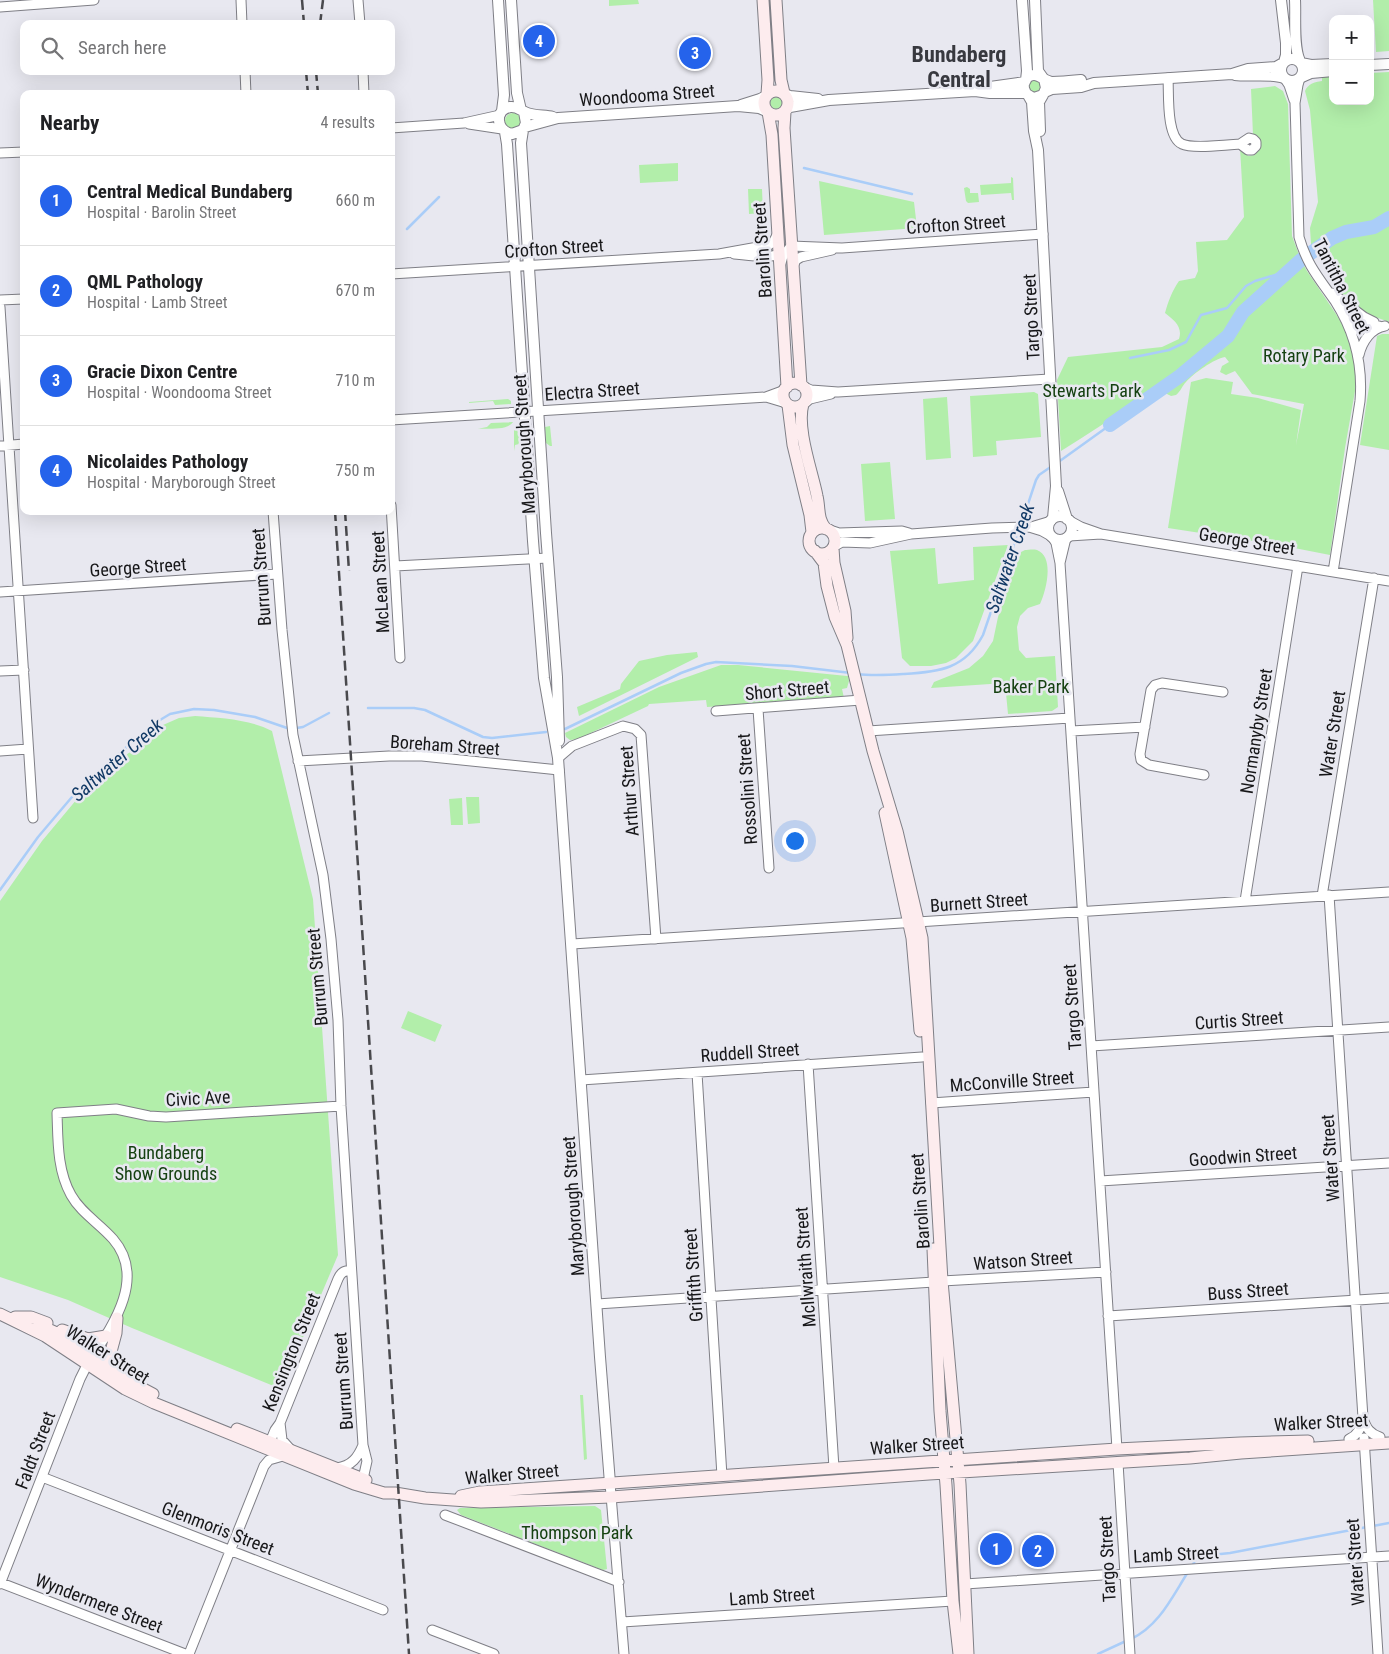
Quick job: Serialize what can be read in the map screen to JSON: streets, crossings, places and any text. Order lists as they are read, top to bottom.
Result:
{
  "streets": {
    "main road": ["Barolin Street", "Walker Street"],
    "street": [
      "Woondooma Street",
      "Crofton Street",
      "Tantitha Street",
      "Targo Street",
      "Electra Street",
      "Maryborough Street",
      "George Street",
      "Burrum Street",
      "McLean Street",
      "Short Street",
      "Normanyby Street",
      "Water Street",
      "Boreham Street",
      "Rossolini Street",
      "Arthur Street",
      "Burnett Street",
      "Curtis Street",
      "Ruddell Street",
      "McConville Street",
      "Civic Ave",
      "Goodwin Street",
      "Watson Street",
      "McIlwraith Street",
      "Griffith Street",
      "Buss Street",
      "Kensington Street",
      "Faldt Street",
      "Glenmoris Street",
      "Lamb Street",
      "Wyndermere Street"
    ]
  },
  "crossings": [
    ["Woondooma Street", "Barolin Street"],
    ["Woondooma Street", "Maryborough Street"],
    ["Crofton Street", "Barolin Street"],
    ["Crofton Street", "Targo Street"],
    ["Crofton Street", "Maryborough Street"],
    ["Barolin Street", "Electra Street"],
    ["Barolin Street", "Short Street"],
    ["Barolin Street", "Burnett Street"],
    ["Barolin Street", "Ruddell Street"],
    ["Barolin Street", "McConville Street"],
    ["Barolin Street", "Watson Street"],
    ["Barolin Street", "Walker Street"],
    ["Barolin Street", "Lamb Street"],
    ["Tantitha Street", "George Street"],
    ["Targo Street", "George Street"],
    ["Targo Street", "Burnett Street"],
    ["Targo Street", "Curtis Street"],
    ["Targo Street", "McConville Street"],
    ["Targo Street", "Goodwin Street"],
    ["Targo Street", "Watson Street"],
    ["Targo Street", "Buss Street"],
    ["Targo Street", "Walker Street"],
    ["Targo Street", "Lamb Street"],
    ["Electra Street", "Maryborough Street"],
    ["Maryborough Street", "Boreham Street"],
    ["Maryborough Street", "Arthur Street"],
    ["Maryborough Street", "Burnett Street"],
    ["Maryborough Street", "Ruddell Street"],
    ["Maryborough Street", "Watson Street"],
    ["Maryborough Street", "Walker Street"],
    ["Maryborough Street", "Lamb Street"],
    ["George Street", "Burrum Street"],
    ["George Street", "Normanyby Street"],
    ["George Street", "Water Street"],
    ["Burrum Street", "Boreham Street"],
    ["Burrum Street", "Civic Ave"],
    ["Burrum Street", "Kensington Street"],
    ["Burrum Street", "Walker Street"],
    ["Short Street", "Rossolini Street"],
    ["Normanyby Street", "Burnett Street"],
    ["Water Street", "Burnett Street"],
    ["Water Street", "Curtis Street"],
    ["Water Street", "Goodwin Street"],
    ["Water Street", "Buss Street"],
    ["Water Street", "Walker Street"],
    ["Water Street", "Lamb Street"],
    ["Arthur Street", "Burnett Street"],
    ["Ruddell Street", "McIlwraith Street"],
    ["Ruddell Street", "Griffith Street"],
    ["Civic Ave", "Faldt Street"],
    ["Watson Street", "McIlwraith Street"],
    ["Watson Street", "Griffith Street"],
    ["McIlwraith Street", "Walker Street"],
    ["Griffith Street", "Walker Street"],
    ["Kensington Street", "Walker Street"],
    ["Walker Street", "Faldt Street"],
    ["Faldt Street", "Glenmoris Street"],
    ["Faldt Street", "Wyndermere Street"]
  ],
  "districts": ["Bundaberg Central"],
  "water": ["Saltwater Creek"],
  "parks": [
    "Rotary Park",
    "Stewarts Park",
    "Baker Park",
    "Bundaberg Show Grounds",
    "Thompson Park"
  ],
  "page": {
    "map_buttons": ["+", "−"],
    "search": "Search here",
    "pins": [
      "4",
      "3",
      "1",
      "2"
    ],
    "heading": ["Nearby", "4 results"],
    "list": [
      {
        "mark": "1",
        "name": "Central Medical Bundaberg",
        "note": "Hospital · Barolin Street",
        "value": "660 m"
      },
      {
        "mark": "2",
        "name": "QML Pathology",
        "note": "Hospital · Lamb Street",
        "value": "670 m"
      },
      {
        "mark": "3",
        "name": "Gracie Dixon Centre",
        "note": "Hospital · Woondooma Street",
        "value": "710 m"
      },
      {
        "mark": "4",
        "name": "Nicolaides Pathology",
        "note": "Hospital · Maryborough Street",
        "value": "750 m"
      }
    ]
  }
}
